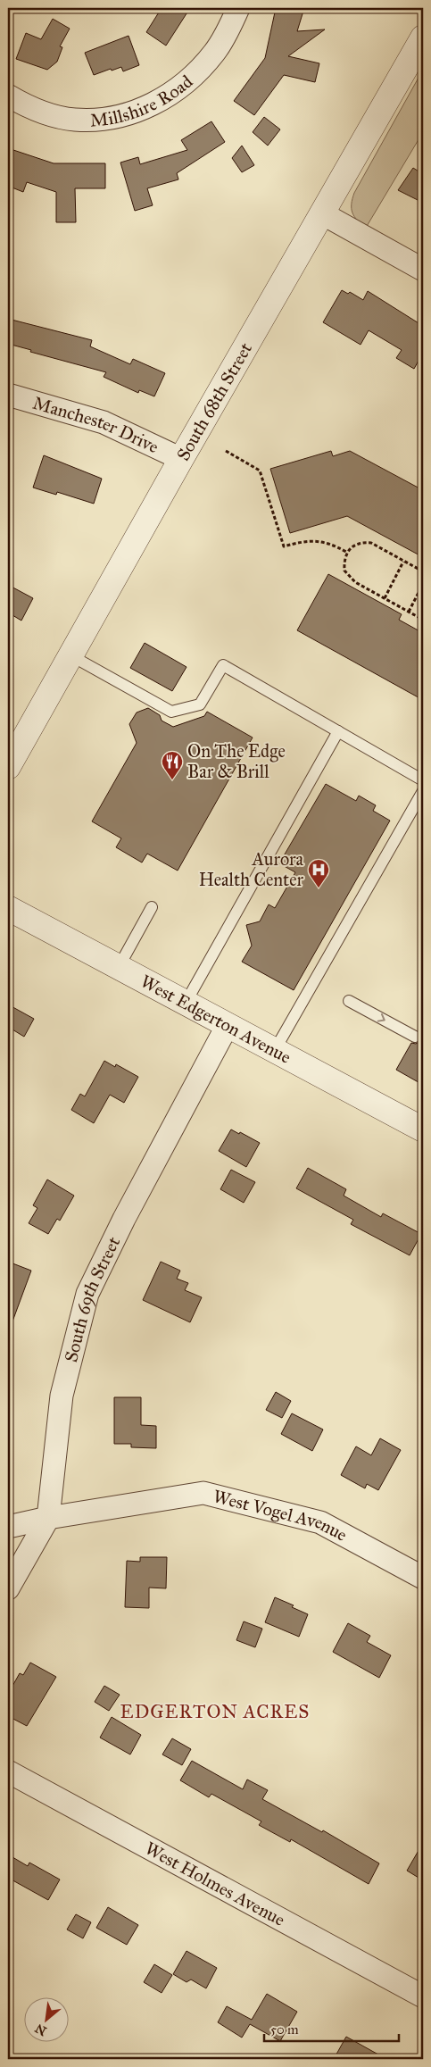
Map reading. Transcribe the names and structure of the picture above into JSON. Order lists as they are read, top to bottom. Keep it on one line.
{"streets":{"street":["Millshire Road","South 68th Street","Manchester Drive","West Edgerton Avenue","South 69th Street","West Vogel Avenue","West Holmes Avenue"]},"crossings":[["South 68th Street","Manchester Drive"],["West Edgerton Avenue","South 69th Street"],["South 69th Street","West Vogel Avenue"]],"districts":["EDGERTON ACRES"],"places":{"restaurant":["On The Edge Bar & Brill"],"hospital":["Aurora Health Center"]},"scale_bar":"50 m","north":"bottom left"}
